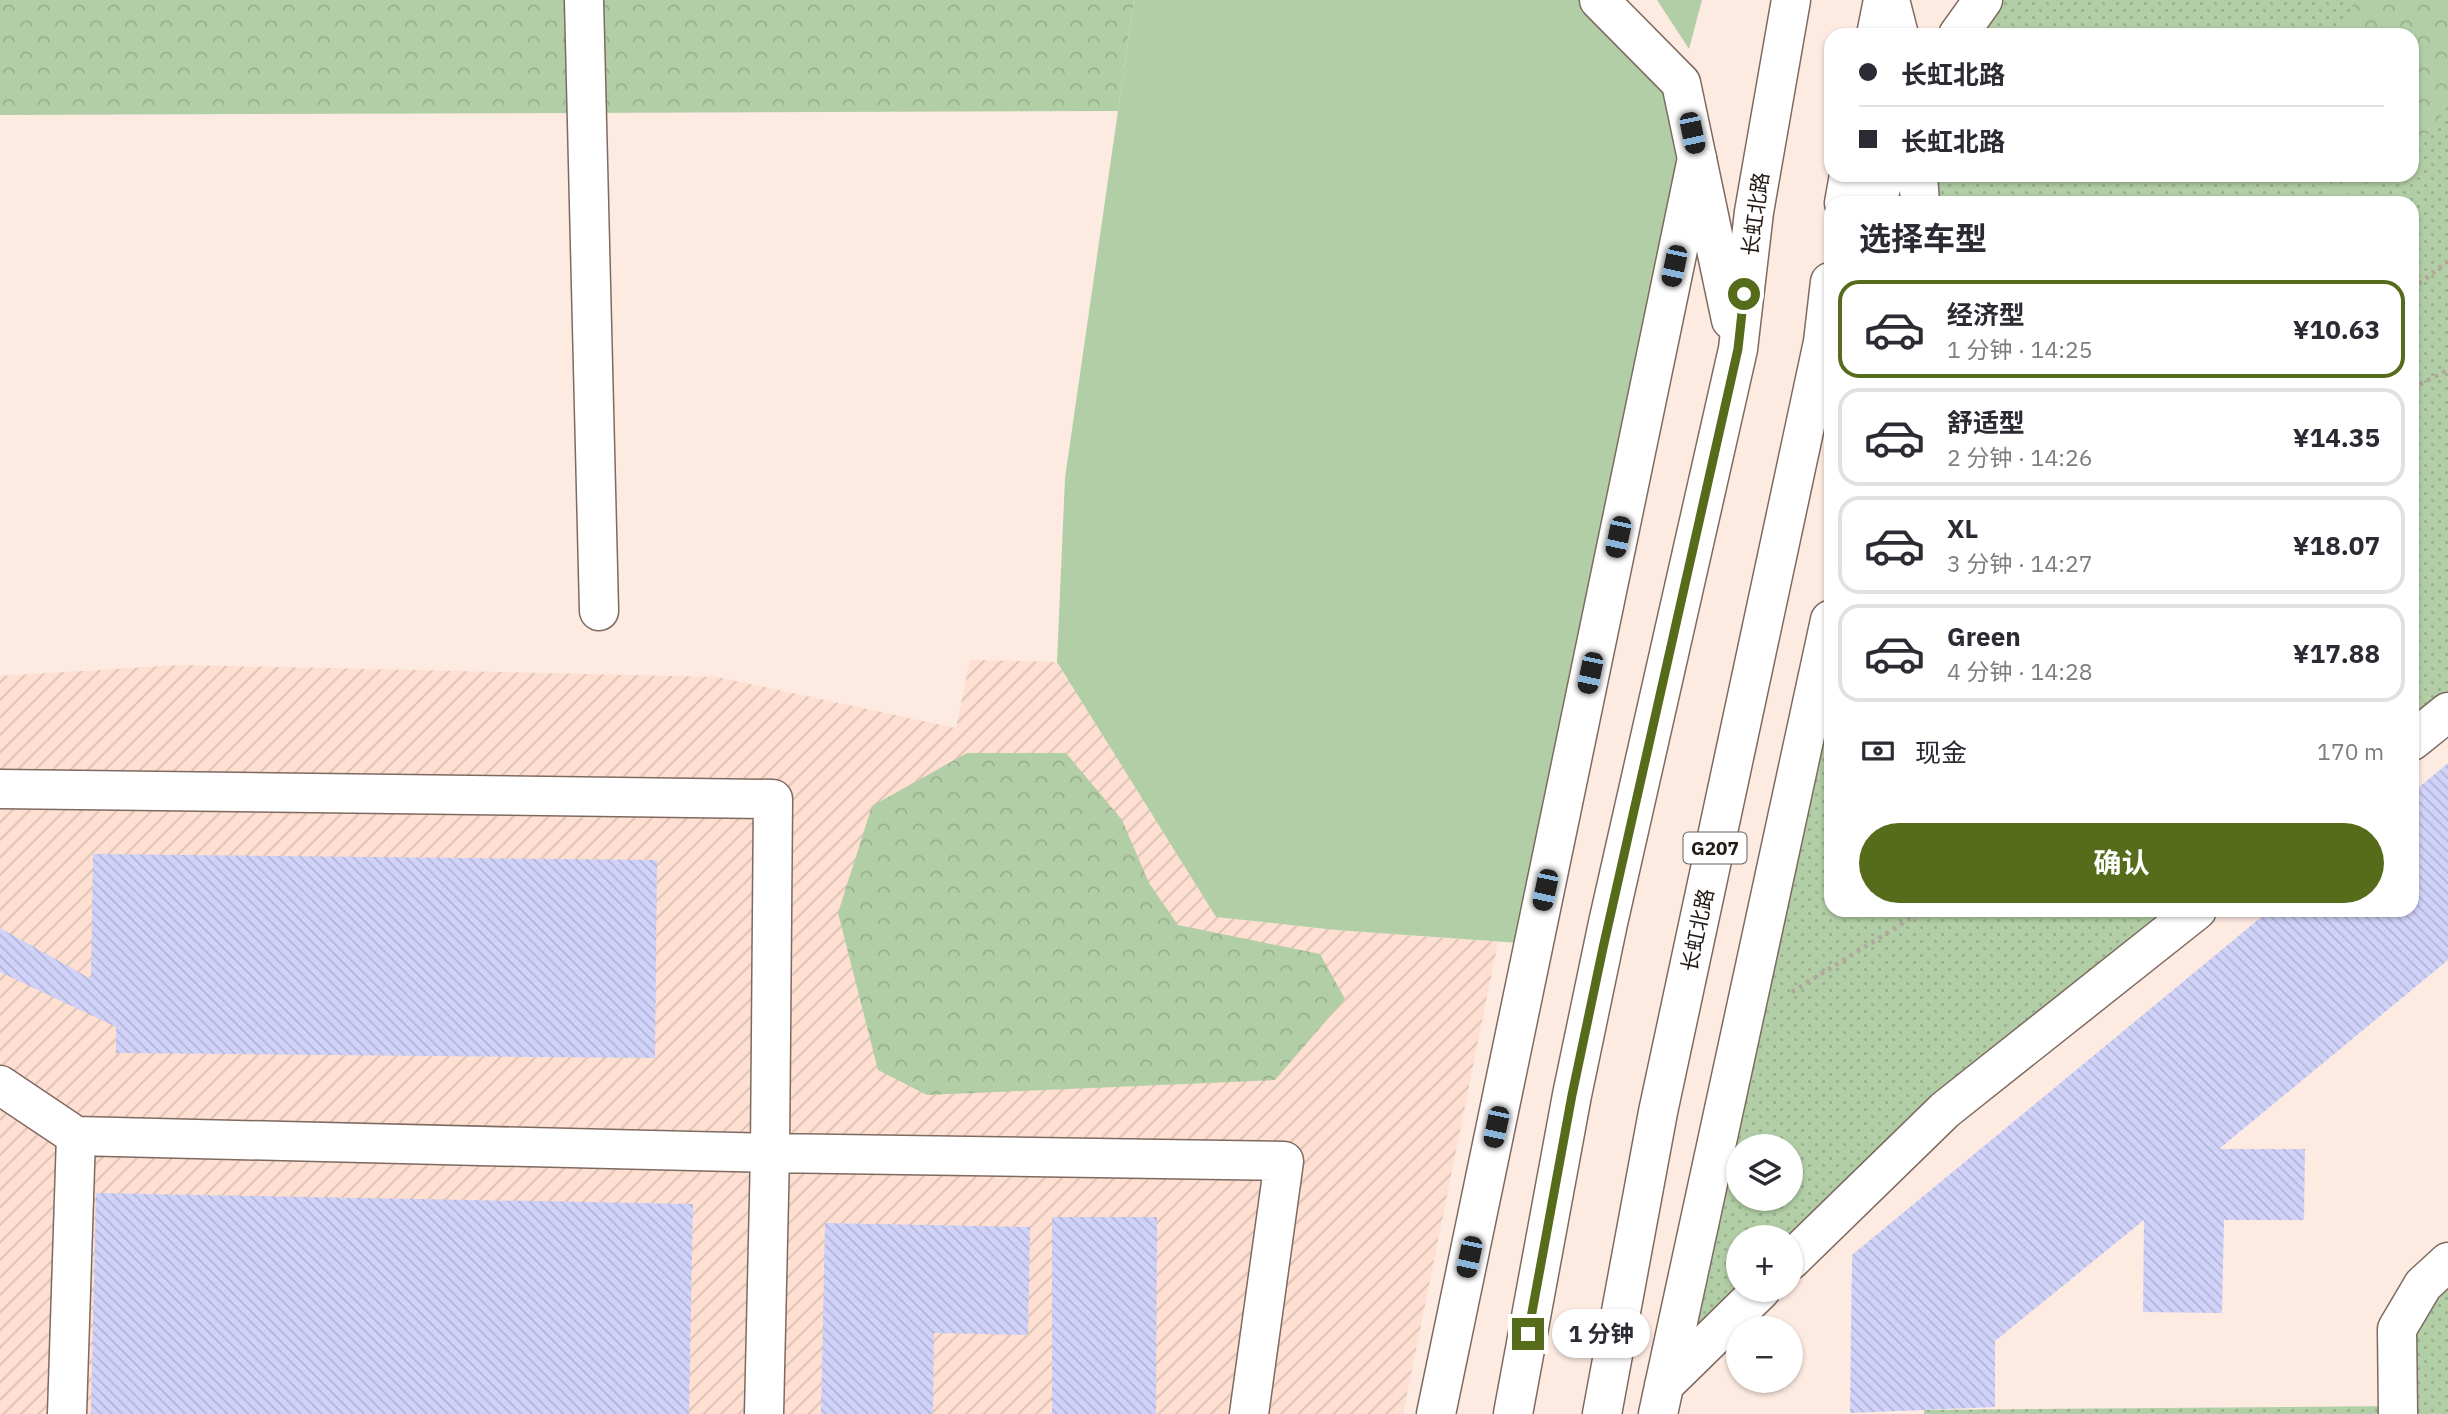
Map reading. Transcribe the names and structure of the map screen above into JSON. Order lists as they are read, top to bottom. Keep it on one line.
{"streets":{"main road":["长虹北路","G207"]},"page":{"banner":["长虹北路","长虹北路"],"heading":"选择车型","list":[{"name":"经济型","note":"1 分钟 · 14:25","value":"¥10.63"},{"name":"舒适型","note":"2 分钟 · 14:26","value":"¥14.35"},{"name":"XL","note":"3 分钟 · 14:27","value":"¥18.07"},{"name":"Green","note":"4 分钟 · 14:28","value":"¥17.88"}],"pay":["现金","170 m"],"buttons":"确认","map_buttons":["+","−"],"bubble":"1 分钟"}}
